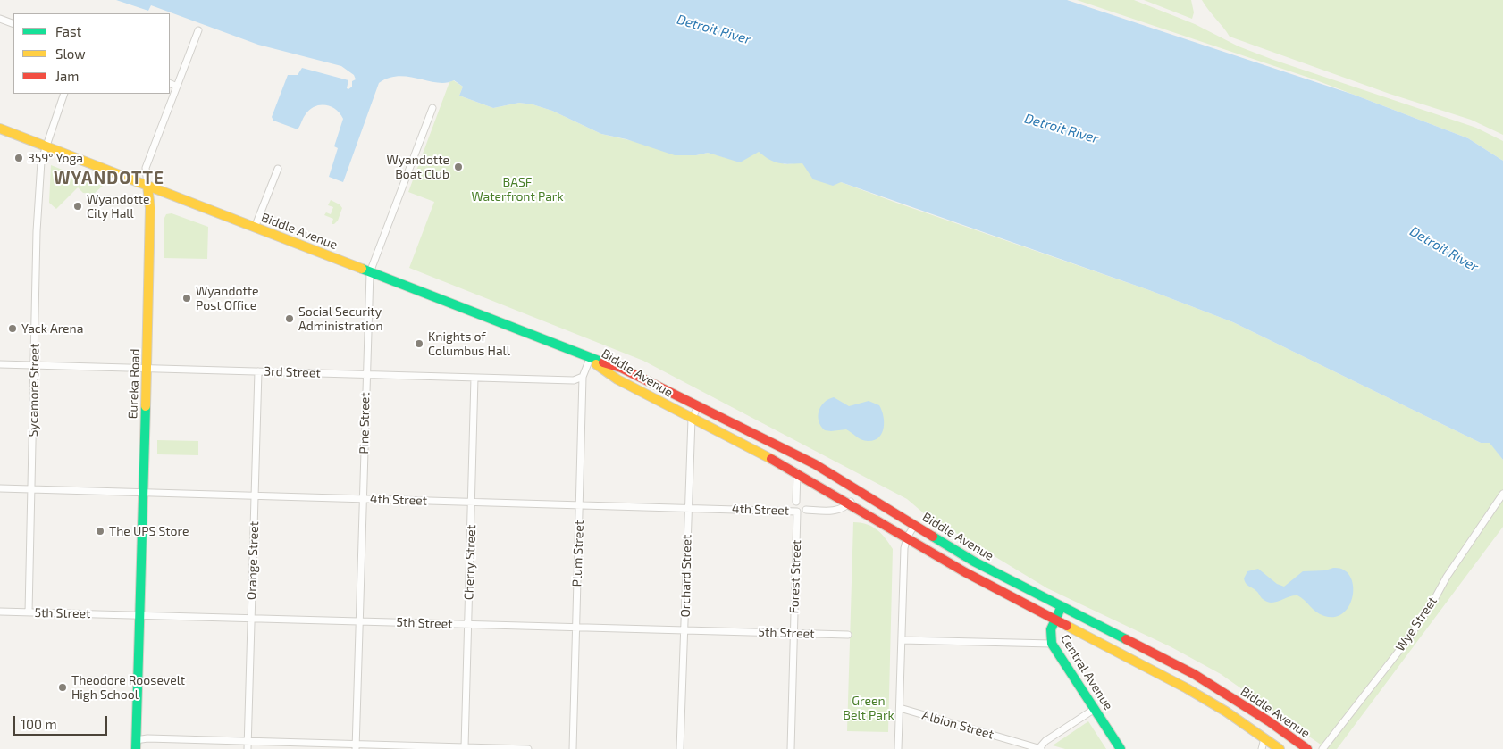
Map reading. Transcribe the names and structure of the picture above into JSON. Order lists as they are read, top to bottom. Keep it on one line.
{"streets":{"main road":["Biddle Avenue","Eureka Road","Central Avenue"],"street":["3rd Street","Sycamore Street","Pine Street","4th Street","Plum Street","Orange Street","Cherry Street","Orchard Street","Forest Street","5th Street","Wye Street","Albion Street"]},"crossings":[["Biddle Avenue","Eureka Road"],["Biddle Avenue","Sycamore Street"],["Biddle Avenue","Pine Street"],["Biddle Avenue","4th Street"],["Biddle Avenue","Plum Street"],["Biddle Avenue","Orchard Street"],["Biddle Avenue","Central Avenue"],["3rd Street","Eureka Road"],["3rd Street","Sycamore Street"],["3rd Street","Pine Street"],["3rd Street","Plum Street"],["3rd Street","Orange Street"],["3rd Street","Cherry Street"],["Eureka Road","4th Street"],["Eureka Road","5th Street"],["Sycamore Street","4th Street"],["Sycamore Street","5th Street"],["Pine Street","4th Street"],["Pine Street","5th Street"],["4th Street","Plum Street"],["4th Street","Orange Street"],["4th Street","Cherry Street"],["4th Street","Orchard Street"],["4th Street","Forest Street"],["Plum Street","5th Street"],["Orange Street","5th Street"],["Cherry Street","5th Street"],["Orchard Street","5th Street"],["Forest Street","5th Street"]],"districts":["WYANDOTTE"],"water":["Detroit River"],"parks":["BASF Waterfront Park","Green Belt Park"],"places":["359° Yoga","Wyandotte Boat Club","Wyandotte City Hall","Wyandotte Post Office","Social Security Administration","Yack Arena","Knights of Columbus Hall","The UPS Store","Theodore Roosevelt High School"],"legend":["Fast","Slow","Jam"],"scale_bar":"100 m"}
